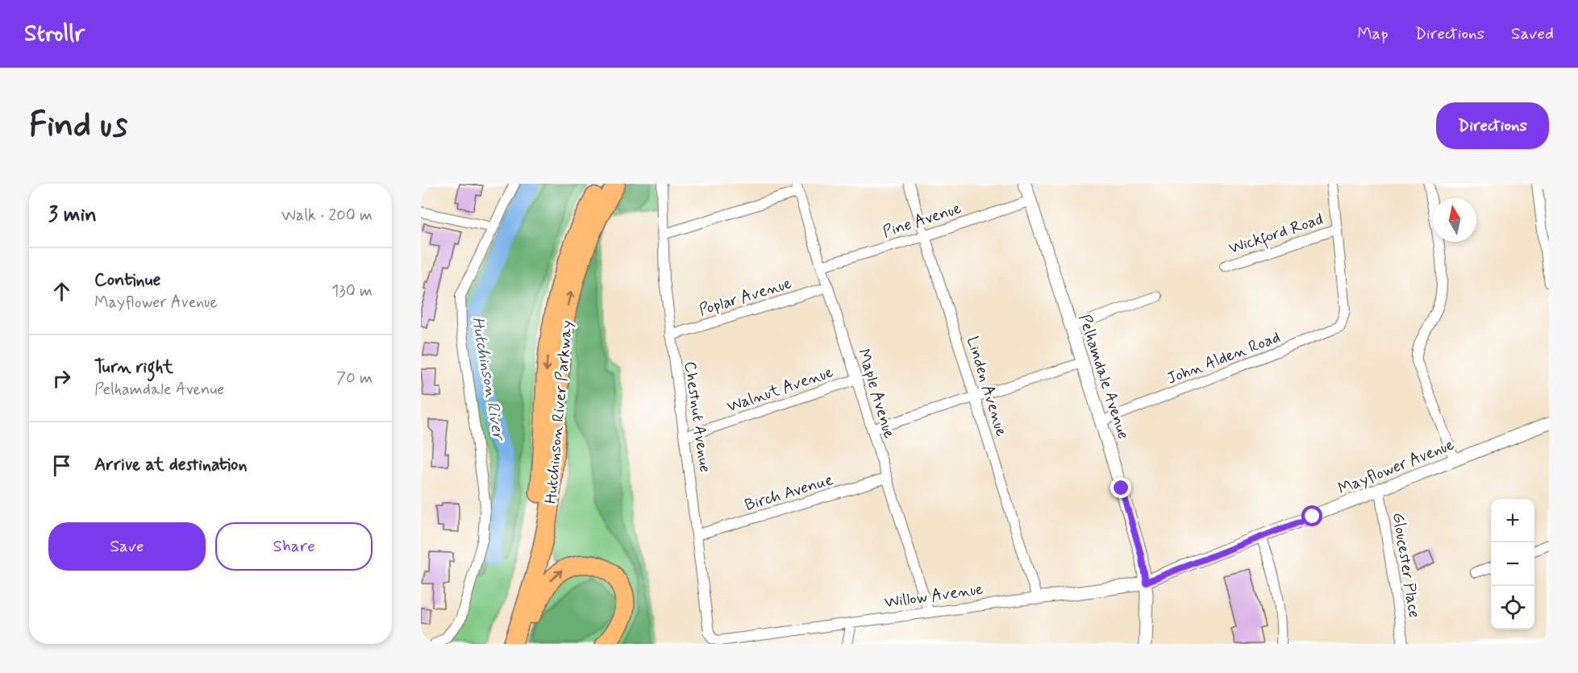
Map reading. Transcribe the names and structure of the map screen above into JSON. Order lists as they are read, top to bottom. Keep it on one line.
{"streets":{"highway":["Hutchinson River Parkway"],"street":["Pine Avenue","Wickford Road","Poplar Avenue","John Alden Road","Pelhamdale Avenue","Linden Avenue","Walnut Avenue","Maple Avenue","Chestnut Avenue","Mayflower Avenue","Birch Avenue","Gloucester Place","Willow Avenue"]},"crossings":[["Pine Avenue","Pelhamdale Avenue"],["Pine Avenue","Linden Avenue"],["Pine Avenue","Maple Avenue"],["Wickford Road","John Alden Road"],["Poplar Avenue","Maple Avenue"],["Poplar Avenue","Chestnut Avenue"],["John Alden Road","Pelhamdale Avenue"],["Pelhamdale Avenue","Mayflower Avenue"],["Pelhamdale Avenue","Willow Avenue"],["Linden Avenue","Willow Avenue"],["Walnut Avenue","Maple Avenue"],["Walnut Avenue","Chestnut Avenue"],["Maple Avenue","Birch Avenue"],["Maple Avenue","Willow Avenue"],["Chestnut Avenue","Birch Avenue"],["Chestnut Avenue","Willow Avenue"],["Mayflower Avenue","Gloucester Place"],["Mayflower Avenue","Willow Avenue"]],"water":["Hutchinson River"],"north":"top","page":{"header":"Strollr","nav":["Map","Directions","Saved"],"buttons":["Directions",["Save","Share"]],"title":"Find us","heading":["3 min","Walk · 200 m"],"list":[["Continue","Mayflower Avenue","130 m"],["Turn right","Pelhamdale Avenue","70 m"],"Arrive at destination"],"map_buttons":["+","−"]}}
